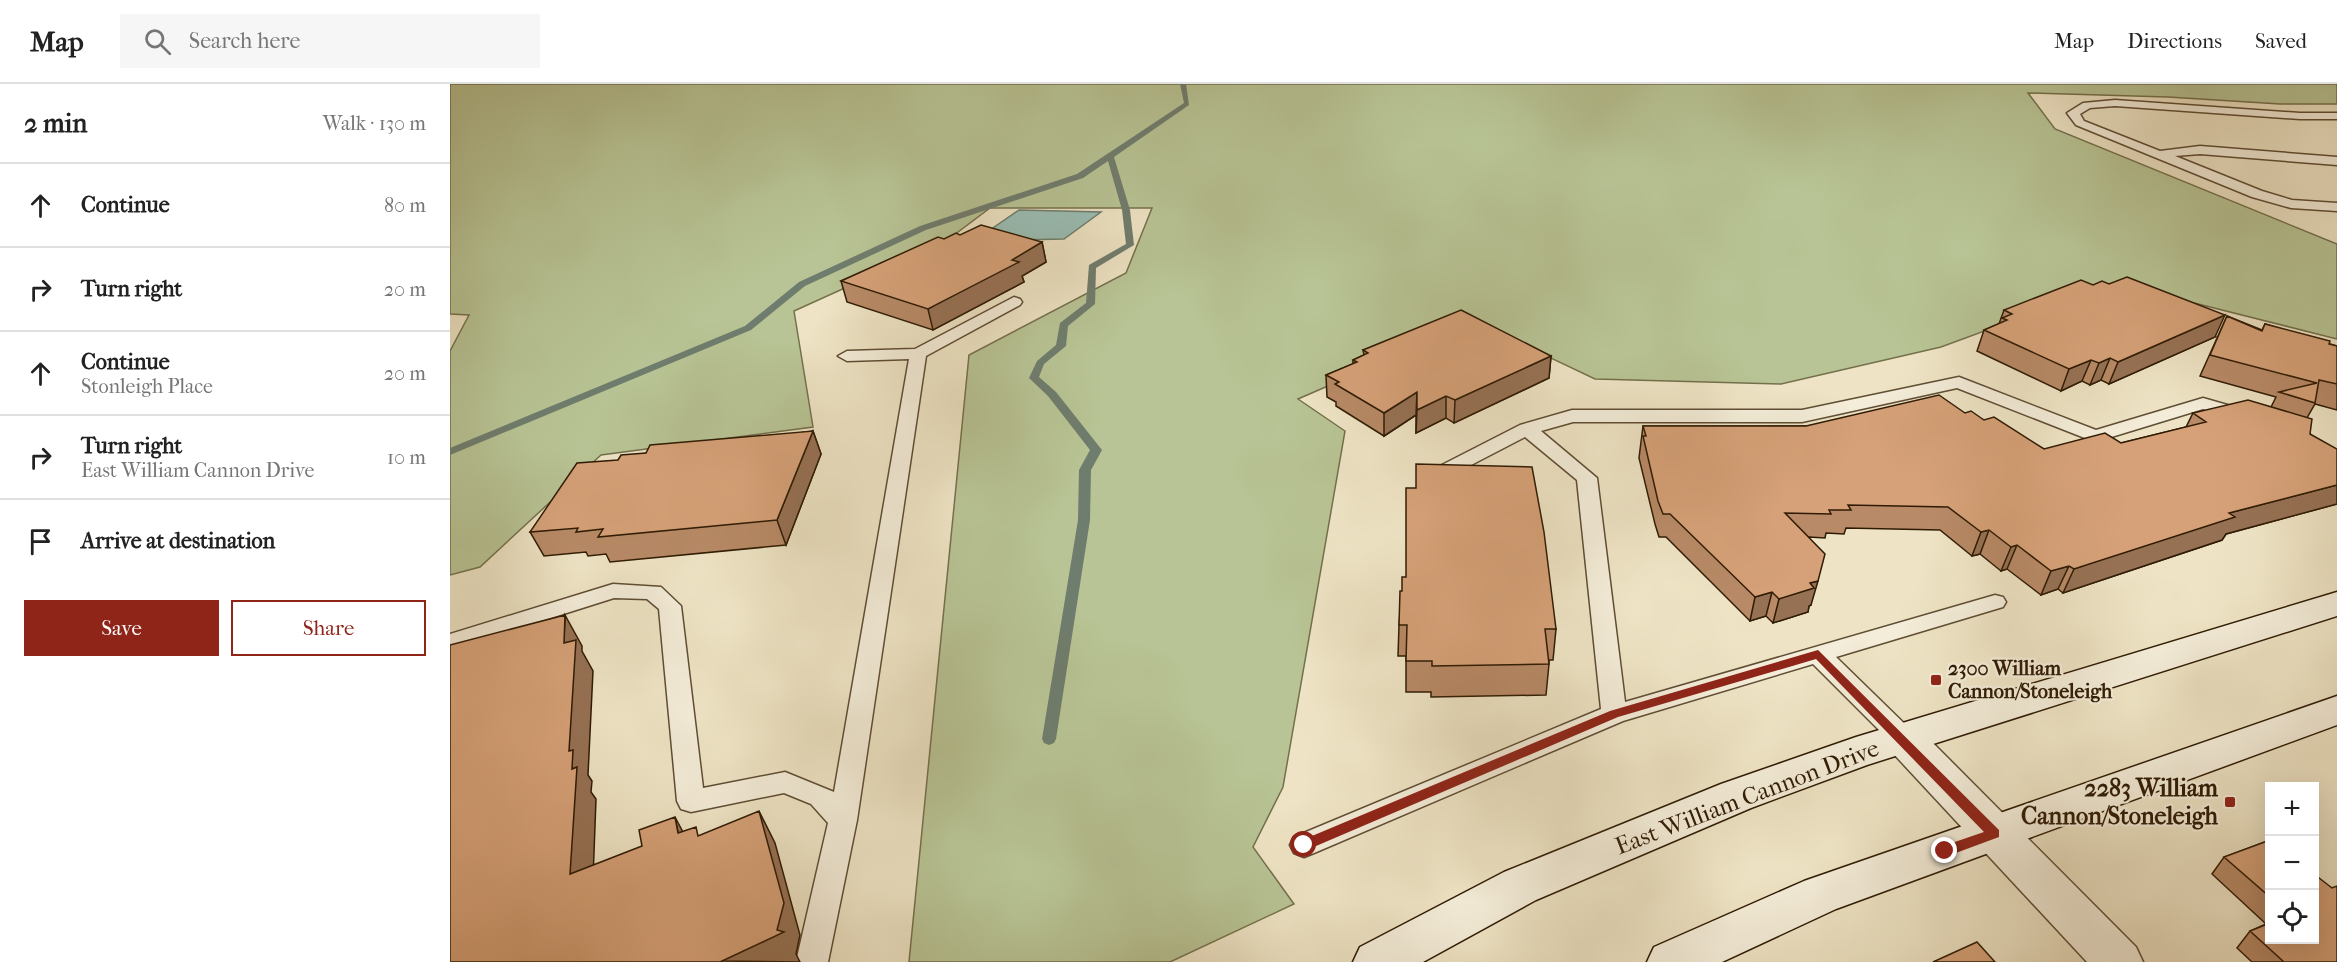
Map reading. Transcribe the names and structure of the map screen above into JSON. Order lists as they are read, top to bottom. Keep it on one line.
{"streets":{"main road":["East William Cannon Drive"]},"places":{"transit":["2300 William Cannon/Stoneleigh","2283 William Cannon/Stoneleigh"]},"page":{"header":"Map","search":"Search here","nav":["Map","Directions","Saved"],"heading":["2 min","Walk · 130 m"],"list":[["Continue","80 m"],["Turn right","20 m"],["Continue","Stonleigh Place","20 m"],["Turn right","East William Cannon Drive","10 m"],"Arrive at destination"],"buttons":["Save","Share"],"map_buttons":["+","−"]}}
